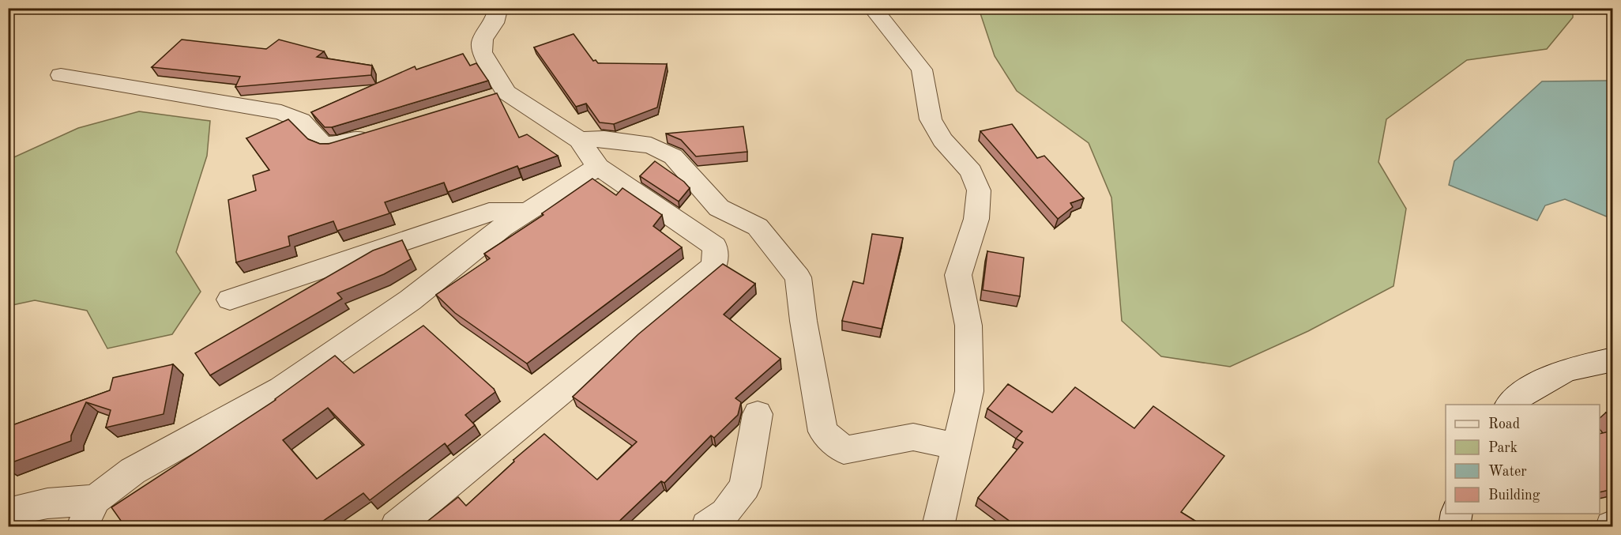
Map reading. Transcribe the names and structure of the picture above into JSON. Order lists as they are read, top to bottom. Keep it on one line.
{"legend":["Road","Park","Water","Building"]}
